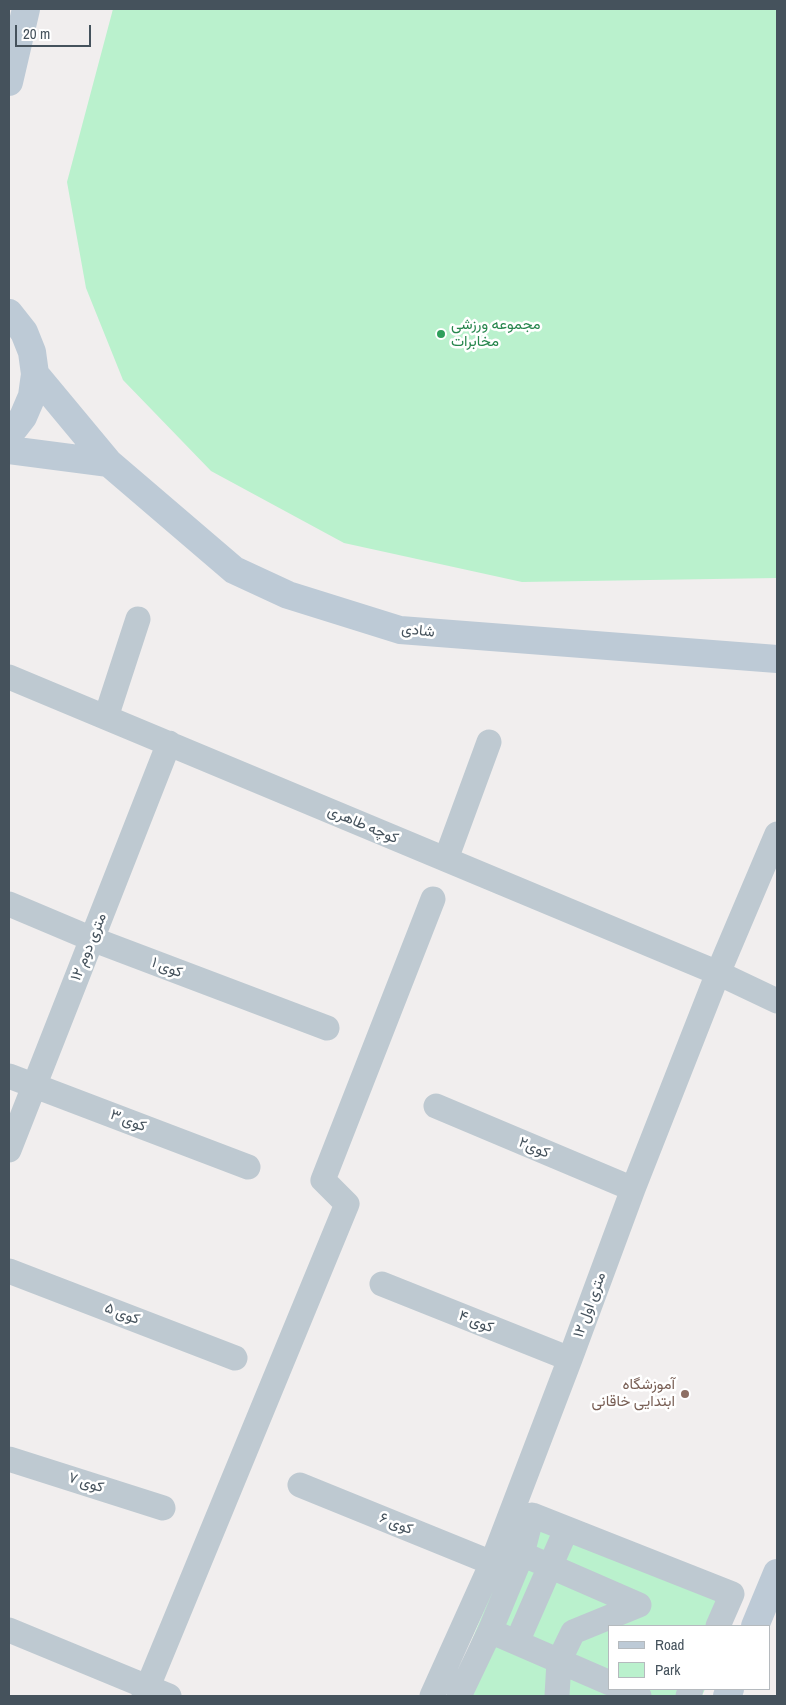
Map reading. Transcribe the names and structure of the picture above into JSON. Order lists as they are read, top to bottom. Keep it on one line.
{"streets":{"street":["شادی","کوچه طاهری","۱۲ متری دوم","کوی ۱","کوی ۳","کوی۲","۱۲ متری اول","کوی ۵","کوی ۴","کوی ۷","کوی ۶"]},"crossings":[["کوچه طاهری","۱۲ متری دوم"],["کوچه طاهری","۱۲ متری اول"],["۱۲ متری دوم","کوی ۱"],["۱۲ متری دوم","کوی ۳"],["کوی۲","۱۲ متری اول"],["۱۲ متری اول","کوی ۴"],["۱۲ متری اول","کوی ۶"]],"places":["مجموعه ورزشی مخابرات","آموزشگاه ابتدایی خاقانی"],"legend":["Road","Park"],"scale_bar":"20 m"}
